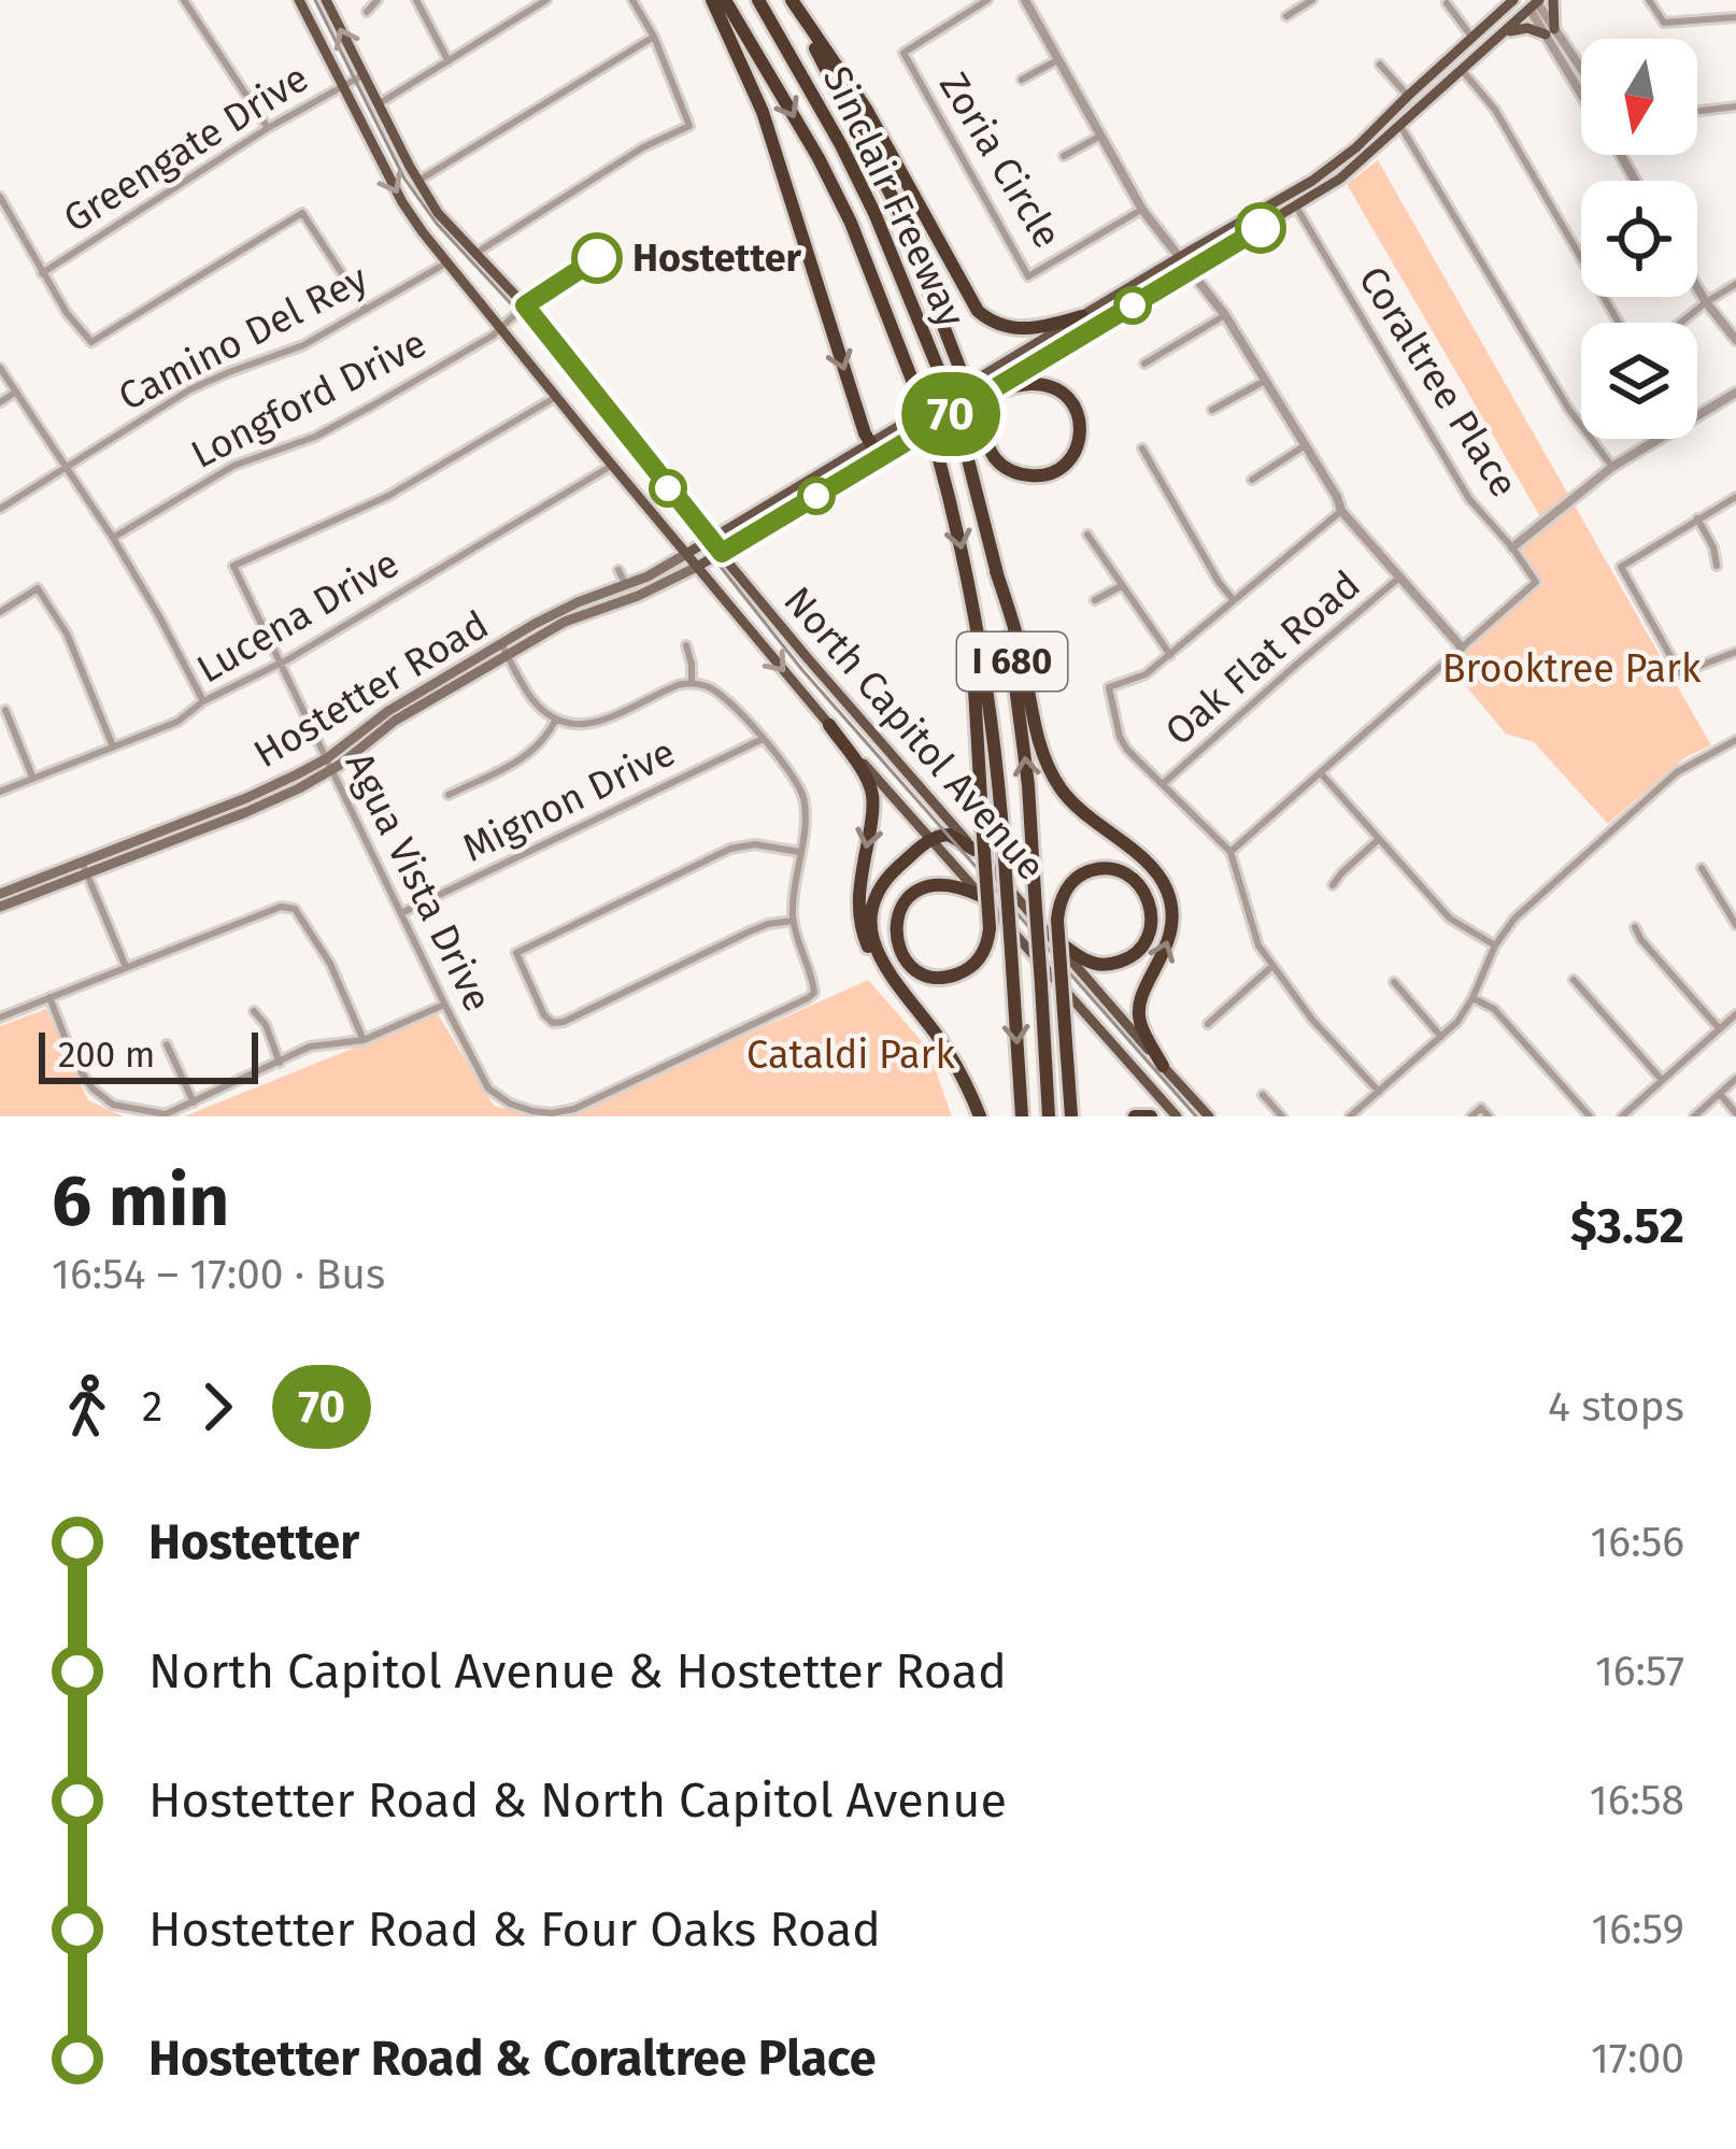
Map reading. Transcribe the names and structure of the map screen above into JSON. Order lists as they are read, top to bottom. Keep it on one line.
{"streets":{"highway":["Sinclair Freeway","I 680"],"main road":["Hostetter Road","North Capitol Avenue"],"street":["Greengate Drive","Zoria Circle","Camino Del Rey","Coraltree Place","Longford Drive","Lucena Drive","Oak Flat Road","Mignon Drive","Agua Vista Drive"]},"crossings":[["Greengate Drive","North Capitol Avenue"],["Sinclair Freeway","North Capitol Avenue"],["Camino Del Rey","North Capitol Avenue"],["Coraltree Place","Hostetter Road"],["Longford Drive","North Capitol Avenue"],["Lucena Drive","North Capitol Avenue"],["Lucena Drive","Agua Vista Drive"],["Hostetter Road","North Capitol Avenue"],["Hostetter Road","Agua Vista Drive"],["North Capitol Avenue","Agua Vista Drive"],["Mignon Drive","Agua Vista Drive"]],"parks":["Brooktree Park","Cataldi Park"],"places":["Hostetter"],"lines":["bus line 70"],"scale_bar":"200 m","north":"bottom","page":{"on_map":"70","scale":"200 m","heading":["6 min","16:54 – 17:00 · Bus","$3.52"],"legs":["2","70","4 stops"],"list":[{"name":"Hostetter","value":"16:56"},{"name":"North Capitol Avenue & Hostetter Road","value":"16:57"},{"name":"Hostetter Road & North Capitol Avenue","value":"16:58"},{"name":"Hostetter Road & Four Oaks Road","value":"16:59"},{"name":"Hostetter Road & Coraltree Place","value":"17:00"}]}}
